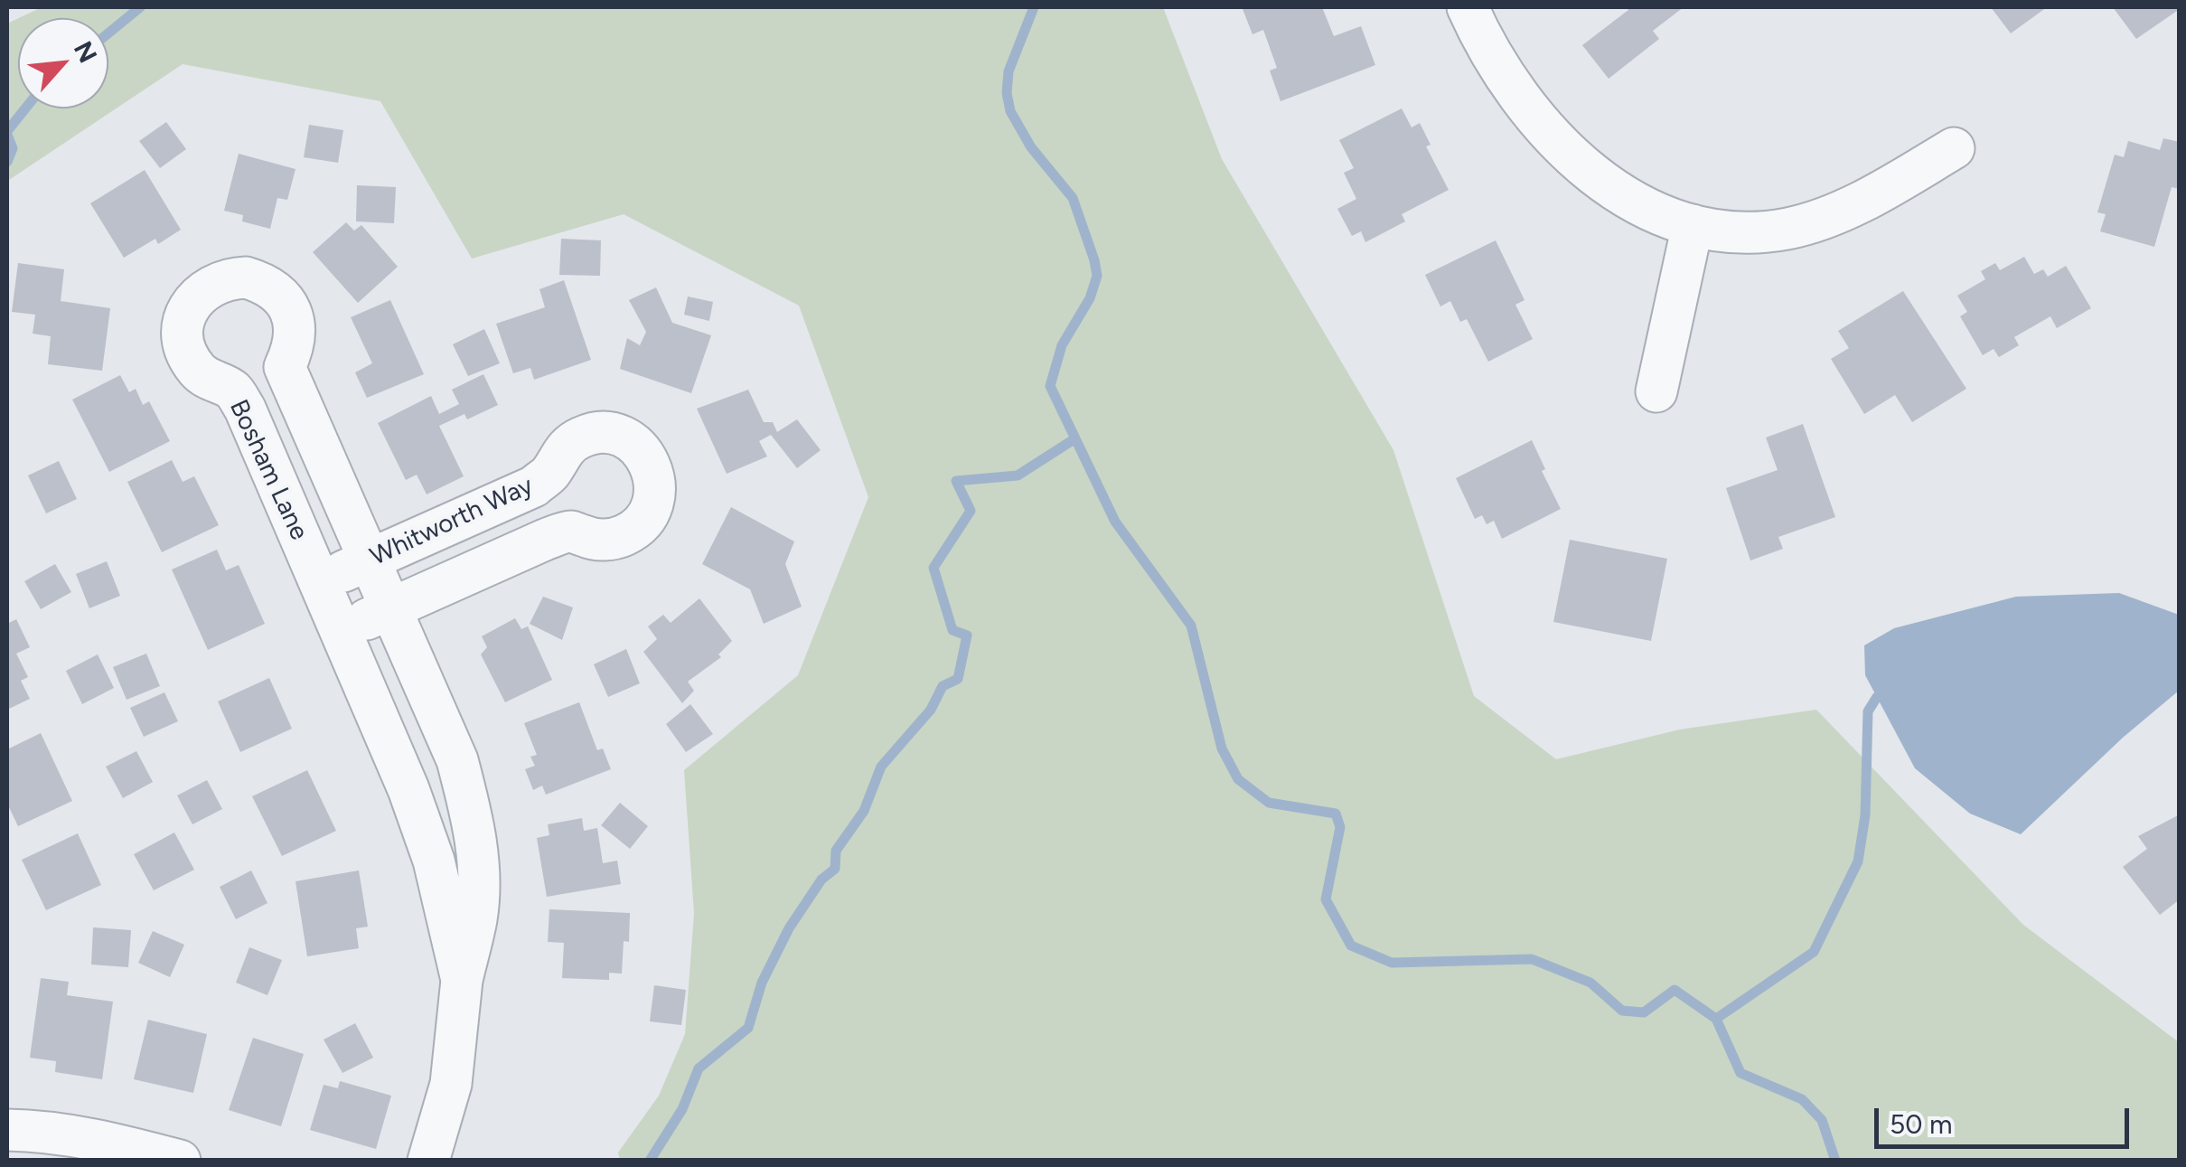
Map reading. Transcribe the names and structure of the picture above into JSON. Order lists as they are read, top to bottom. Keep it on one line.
{"streets":{"street":["Bosham Lane","Whitworth Way"]},"crossings":[["Bosham Lane","Whitworth Way"]],"scale_bar":"50 m","north":"top right"}
